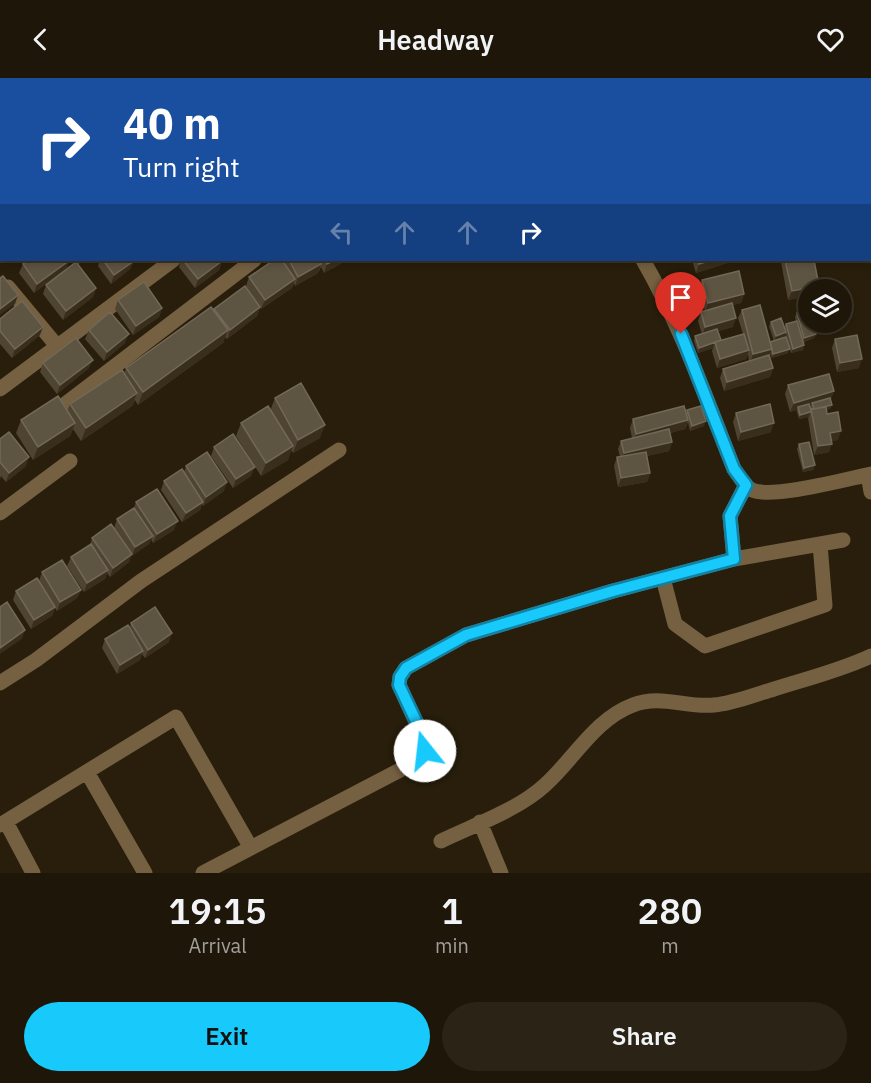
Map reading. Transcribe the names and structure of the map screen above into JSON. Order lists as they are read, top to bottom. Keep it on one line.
{"page":{"header":"Headway","turn":["40 m","Turn right"],"eta":["19:15","Arrival","1","min","280","m"],"buttons":["Exit","Share"]}}
